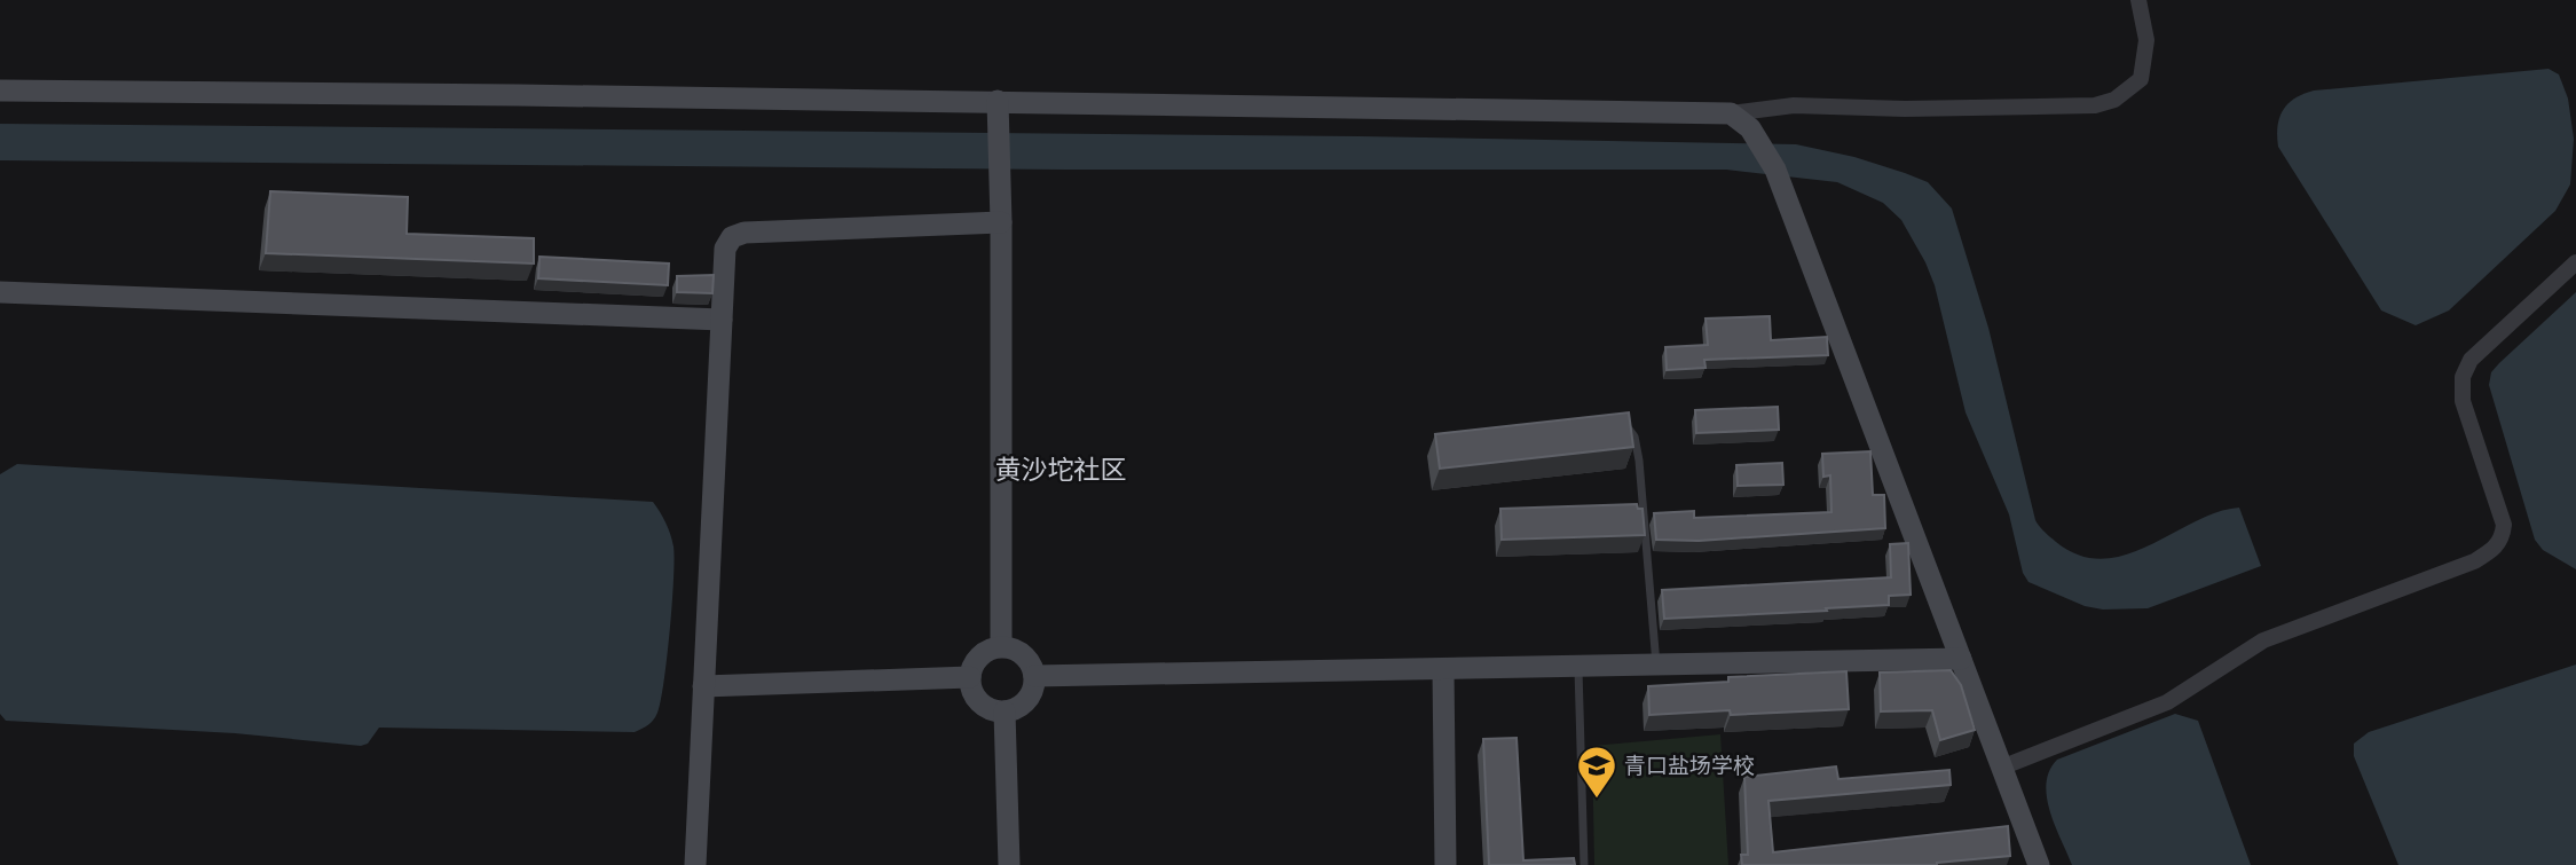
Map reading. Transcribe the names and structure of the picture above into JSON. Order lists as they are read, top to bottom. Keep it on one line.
{"districts":["黄沙坨社区"],"places":{"school or university":["青口盐场学校"]}}
